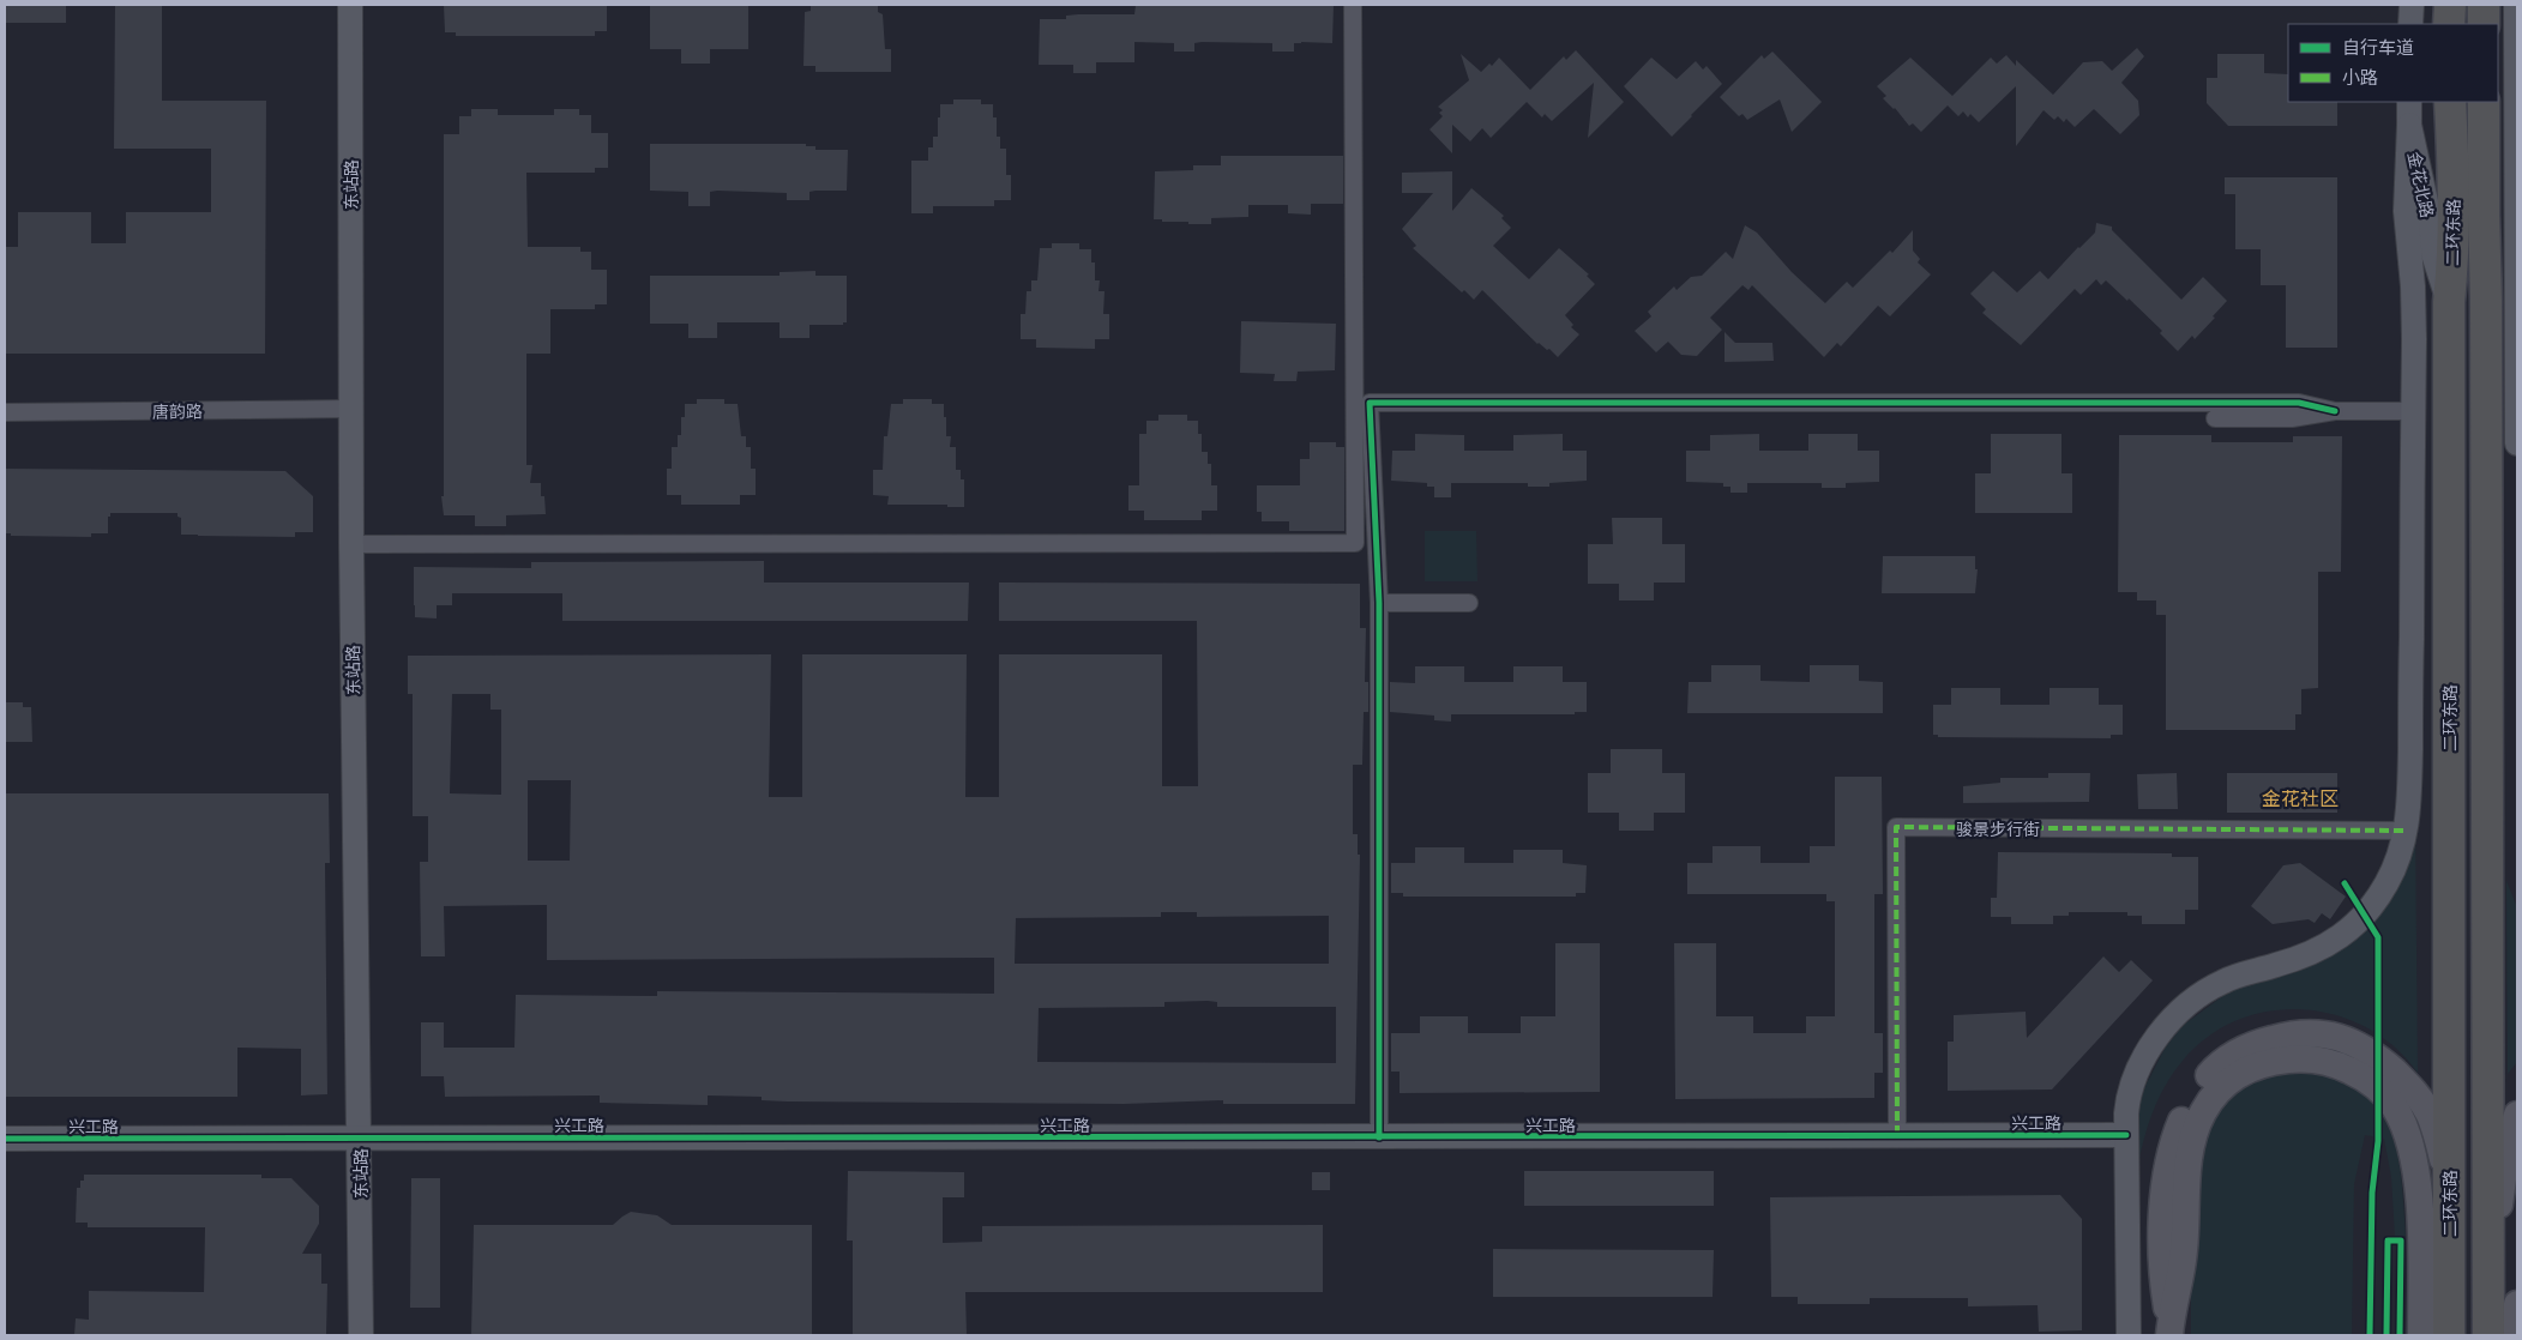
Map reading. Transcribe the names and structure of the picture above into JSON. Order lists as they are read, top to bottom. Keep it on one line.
{"streets":{"highway":["二环东路"],"street":["东站路","金花北路","唐韵路","骏景步行街","兴工路"]},"crossings":[["东站路","唐韵路"],["东站路","兴工路"],["金花北路","二环东路"],["骏景步行街","兴工路"]],"districts":["金花社区"],"legend":["自行车道","小路"]}
